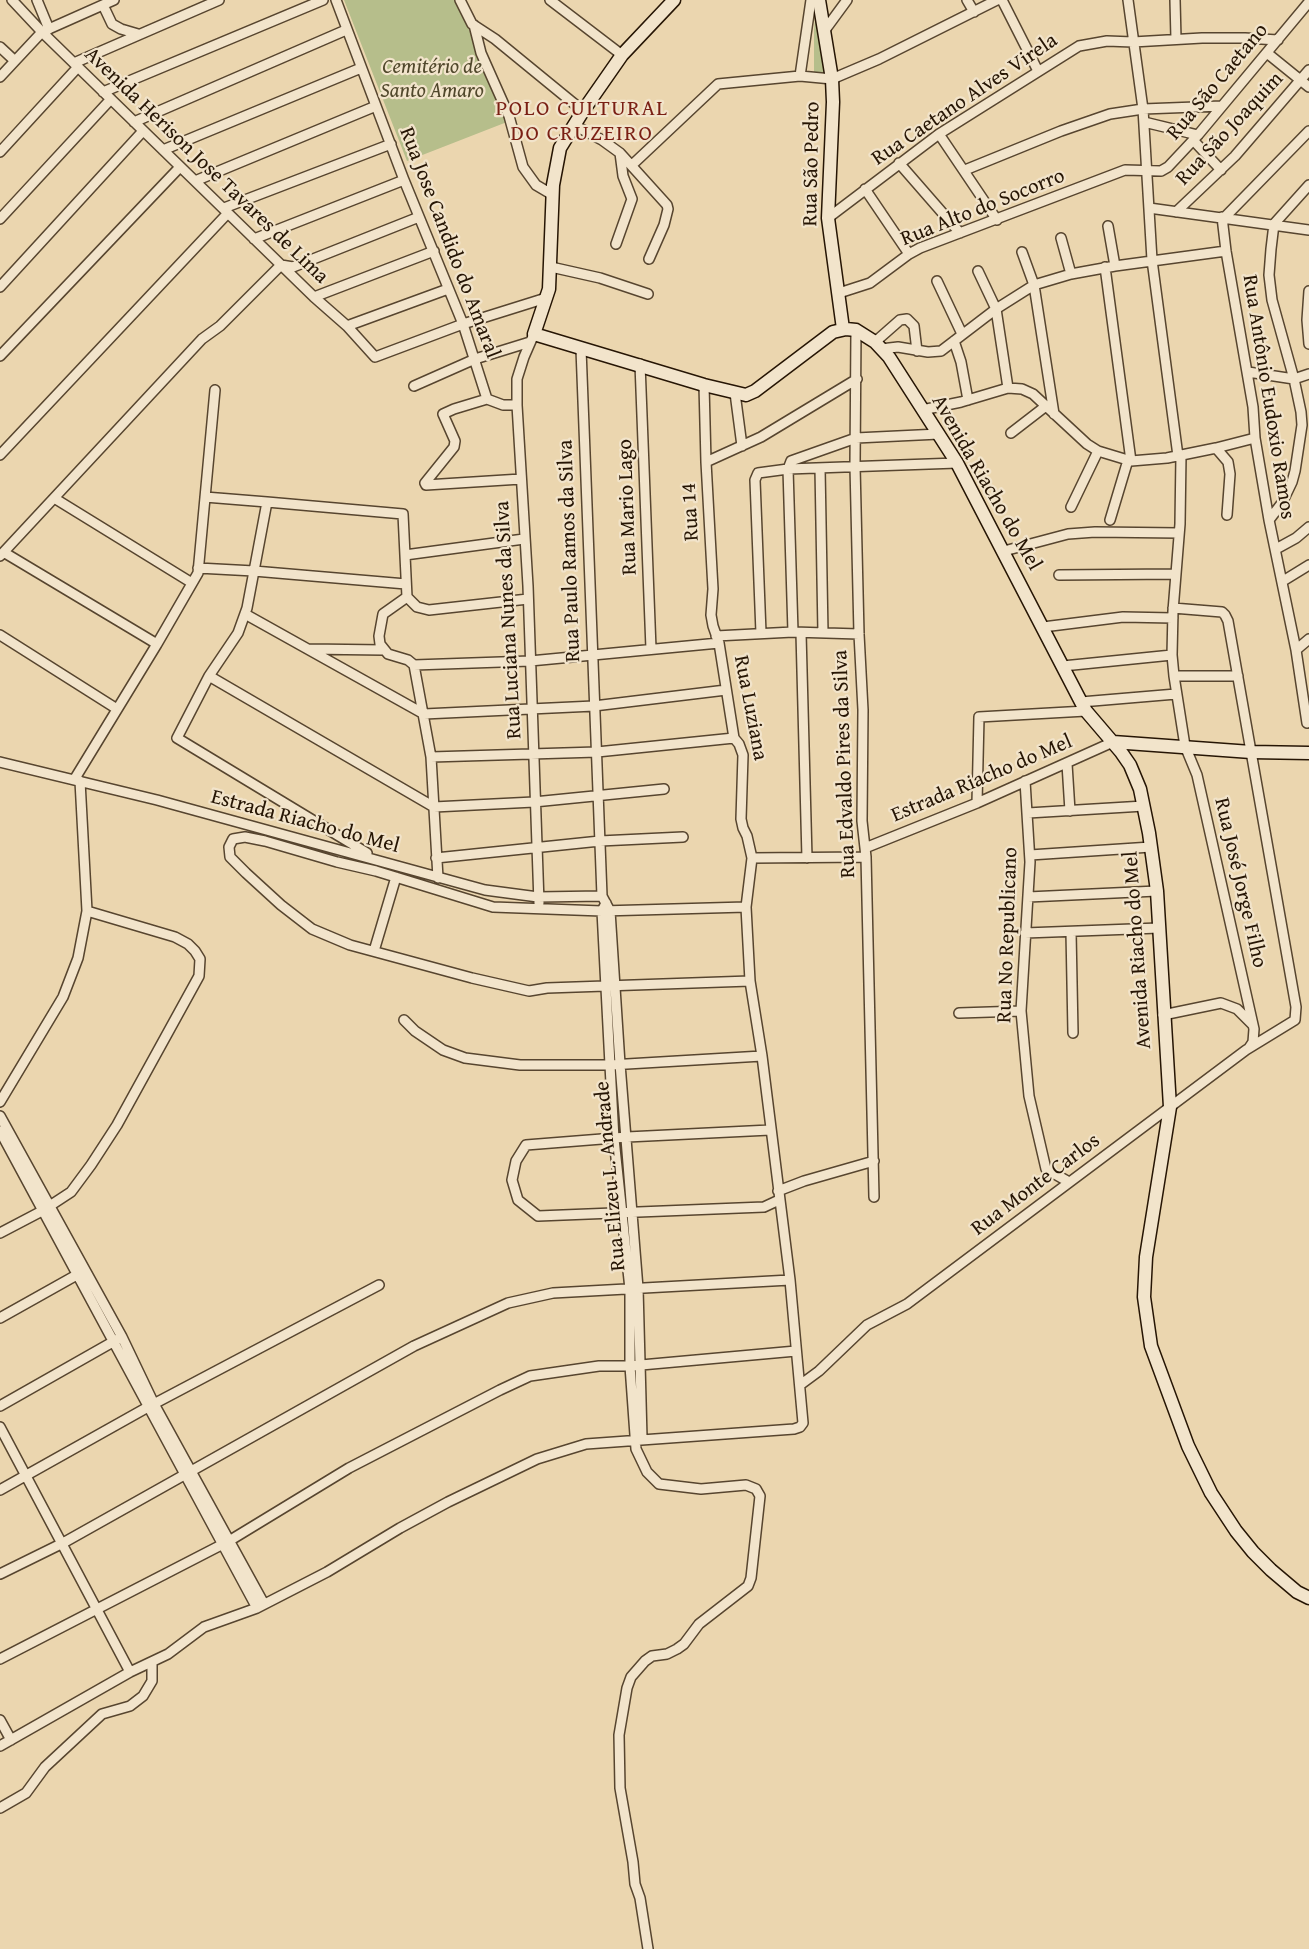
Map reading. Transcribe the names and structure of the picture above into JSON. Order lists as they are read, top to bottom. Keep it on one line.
{"streets":{"street":["Rua São Caetano","Rua Caetano Alves Virela","Rua São Joaquim","Rua São Pedro","Avenida Herison Jose Tavares de Lima","Rua Alto do Socorro","Rua Jose Candido do Amaral","Rua Antônio Eudoxio Ramos","Avenida Riacho do Mel","Rua Mario Lago","Rua 14","Rua Paulo Ramos da Silva","Rua Luciana Nunes da Silva","Rua Luziana","Rua Edvaldo Pires da Silva","Estrada Riacho do Mel","Rua José Jorge Filho","Rua No Republicano","Rua Elizeu L. Andrade","Rua Monte Carlos"]},"crossings":[["Rua São Caetano","Rua Caetano Alves Virela"],["Rua São Caetano","Rua Alto do Socorro"],["Rua São Caetano","Rua José Jorge Filho"],["Rua Caetano Alves Virela","Rua São Pedro"],["Rua Caetano Alves Virela","Rua José Jorge Filho"],["Rua São Pedro","Rua Alto do Socorro"],["Rua São Pedro","Avenida Riacho do Mel"],["Rua São Pedro","Rua Edvaldo Pires da Silva"],["Avenida Herison Jose Tavares de Lima","Rua Jose Candido do Amaral"],["Rua Alto do Socorro","Rua José Jorge Filho"],["Avenida Riacho do Mel","Rua Edvaldo Pires da Silva"],["Avenida Riacho do Mel","Estrada Riacho do Mel"],["Avenida Riacho do Mel","Rua Monte Carlos"],["Rua 14","Rua Luziana"],["Rua Paulo Ramos da Silva","Estrada Riacho do Mel"],["Rua Paulo Ramos da Silva","Rua Elizeu L. Andrade"],["Rua Luciana Nunes da Silva","Estrada Riacho do Mel"],["Rua Luziana","Estrada Riacho do Mel"],["Rua Edvaldo Pires da Silva","Estrada Riacho do Mel"],["Estrada Riacho do Mel","Rua No Republicano"],["Estrada Riacho do Mel","Rua Elizeu L. Andrade"],["Rua José Jorge Filho","Rua Monte Carlos"],["Rua No Republicano","Rua Monte Carlos"]],"districts":["POLO CULTURAL DO CRUZEIRO"],"parks":["Cemitério de Santo Amaro"]}
